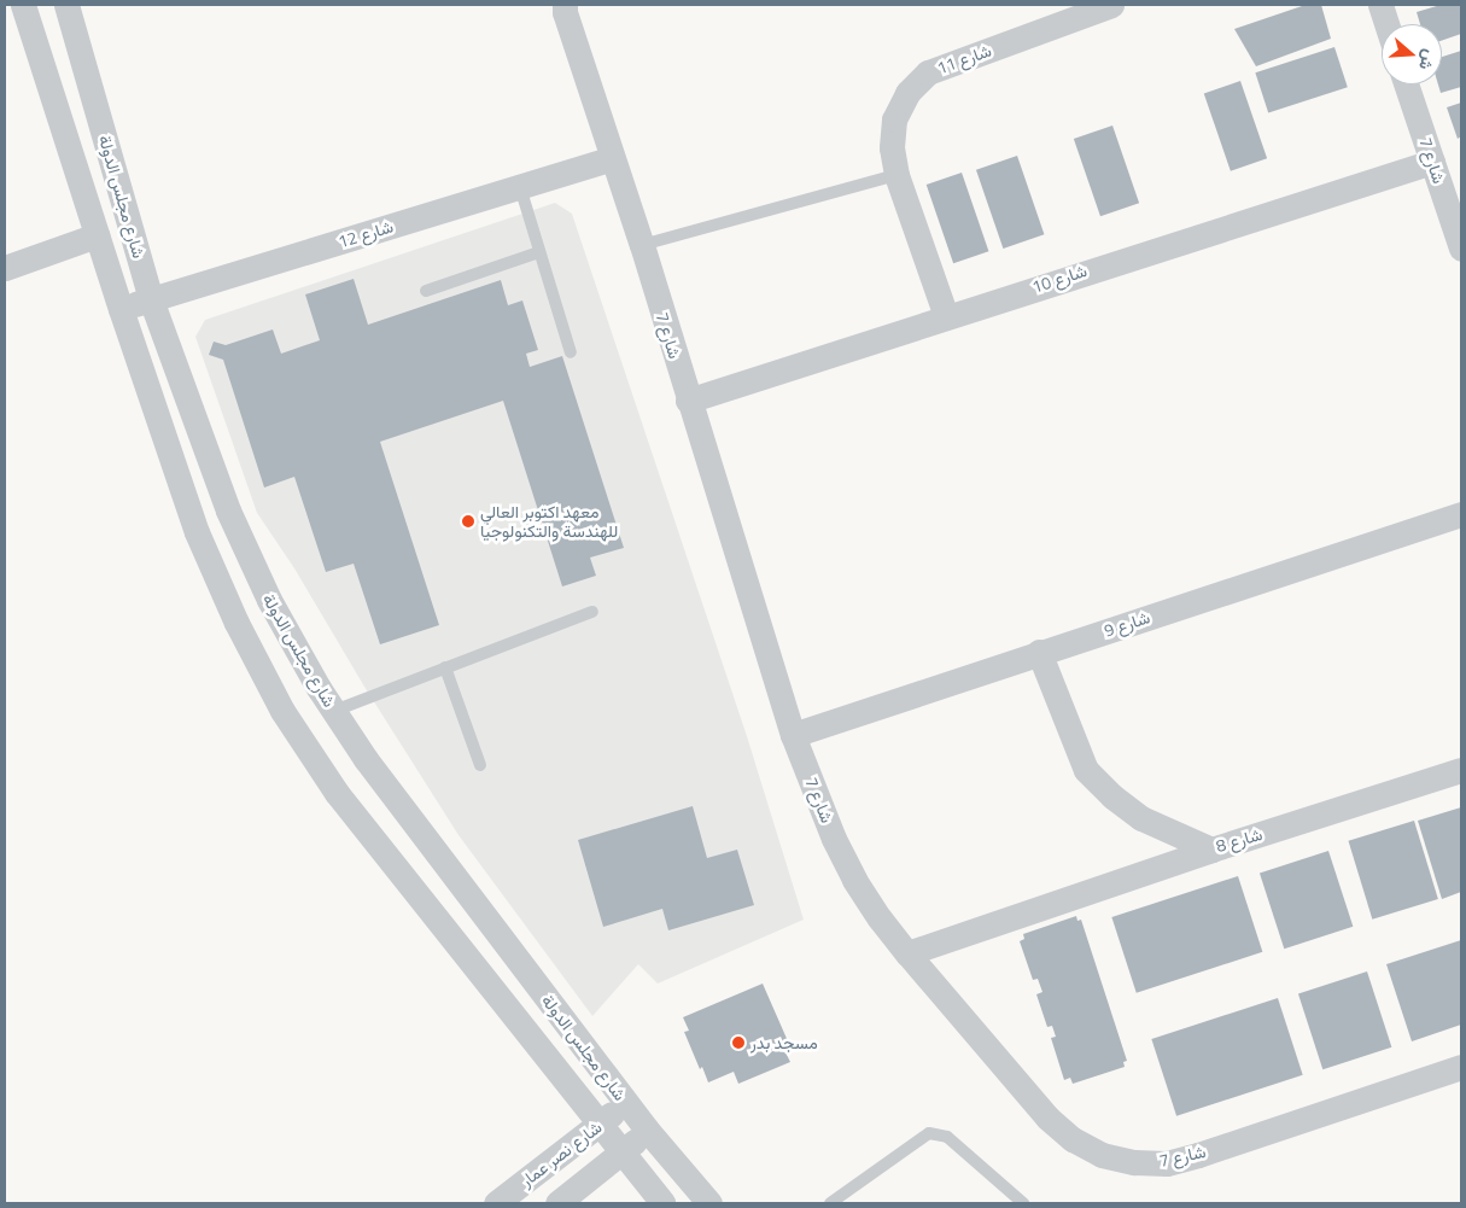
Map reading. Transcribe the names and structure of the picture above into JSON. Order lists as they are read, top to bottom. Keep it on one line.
{"streets":{"street":["شارع 11","شارع 7","شارع مجلس الدولة","شارع 12","شارع 10","شارع 9","شارع 8","شارع نصر عمار"]},"crossings":[["شارع 11","شارع 10"],["شارع 7","شارع 12"],["شارع 7","شارع 10"],["شارع 7","شارع 9"],["شارع مجلس الدولة","شارع 12"],["شارع مجلس الدولة","شارع نصر عمار"],["شارع 9","شارع 8"]],"places":["معهد اكتوبر العالي للهندسة والتكنولوجيا","مسجد بدر"],"north":"right"}
